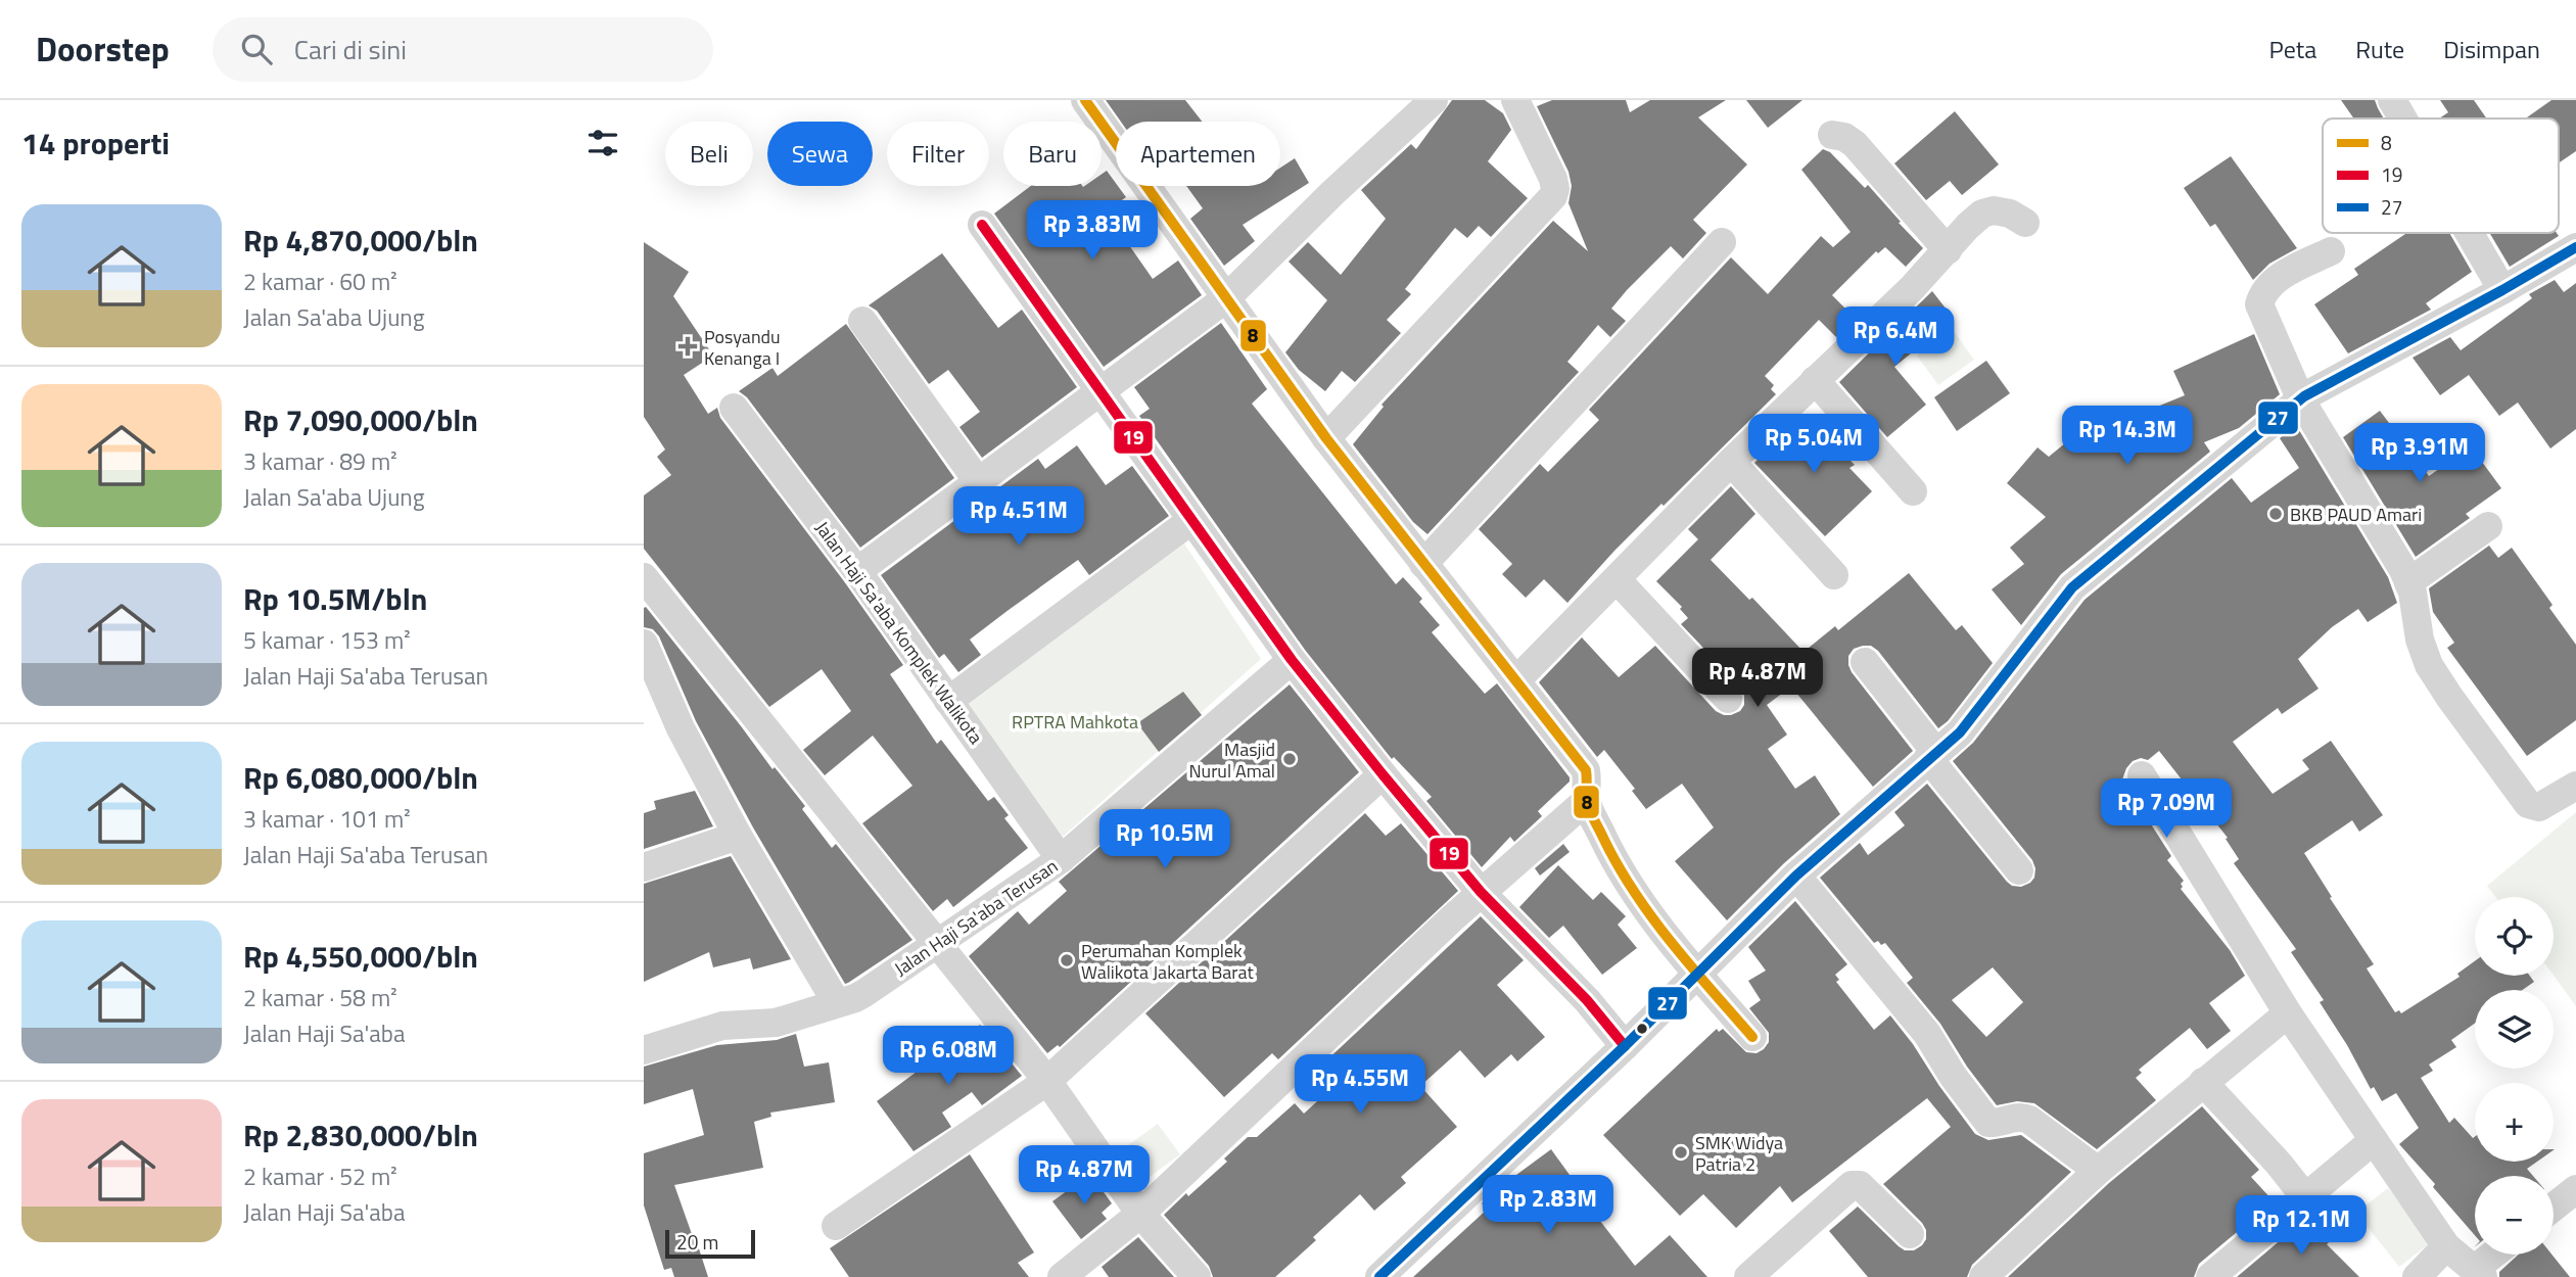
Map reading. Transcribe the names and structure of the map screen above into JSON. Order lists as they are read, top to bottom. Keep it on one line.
{"streets":{"street":["Jalan Haji Sa'aba Komplek Walikota","Jalan Haji Sa'aba Terusan"]},"crossings":[["Jalan Haji Sa'aba Komplek Walikota","Jalan Haji Sa'aba Terusan"]],"parks":["RPTRA Mahkota"],"places":{"health":["Posyandu Kenanga I"],"other":["BKB PAUD Amari","Masjid Nurul Amal","Perumahan Komplek Walikota Jakarta Barat","SMK Widya Patria 2"]},"lines":["transit line 8","transit line 19","transit line 27"],"legend":["8","19","27"],"scale_bar":"20 m","page":{"header":"Doorstep","search":"Cari di sini","nav":["Peta","Rute","Disimpan"],"heading":"14 properti","chip":["Beli","Sewa","Filter","Baru","Apartemen"],"list":[{"name":"Rp 4,870,000/bln","note":"2 kamar · 60 m² · Jalan Sa'aba Ujung"},{"name":"Rp 7,090,000/bln","note":"3 kamar · 89 m² · Jalan Sa'aba Ujung"},{"name":"Rp 10.5M/bln","note":"5 kamar · 153 m² · Jalan Haji Sa'aba Terusan"},{"name":"Rp 6,080,000/bln","note":"3 kamar · 101 m² · Jalan Haji Sa'aba Terusan"},{"name":"Rp 4,550,000/bln","note":"2 kamar · 58 m² · Jalan Haji Sa'aba"},{"name":"Rp 2,830,000/bln","note":"2 kamar · 52 m² · Jalan Haji Sa'aba"}],"price":["Rp 3.83M","Rp 6.4M","Rp 14.3M","Rp 5.04M","Rp 3.91M","Rp 4.51M","Rp 4.87M","Rp 7.09M","Rp 10.5M","Rp 6.08M","Rp 4.55M","Rp 4.87M","Rp 2.83M","Rp 12.1M"],"map_buttons":["+","−"],"scale":"20 m"}}
